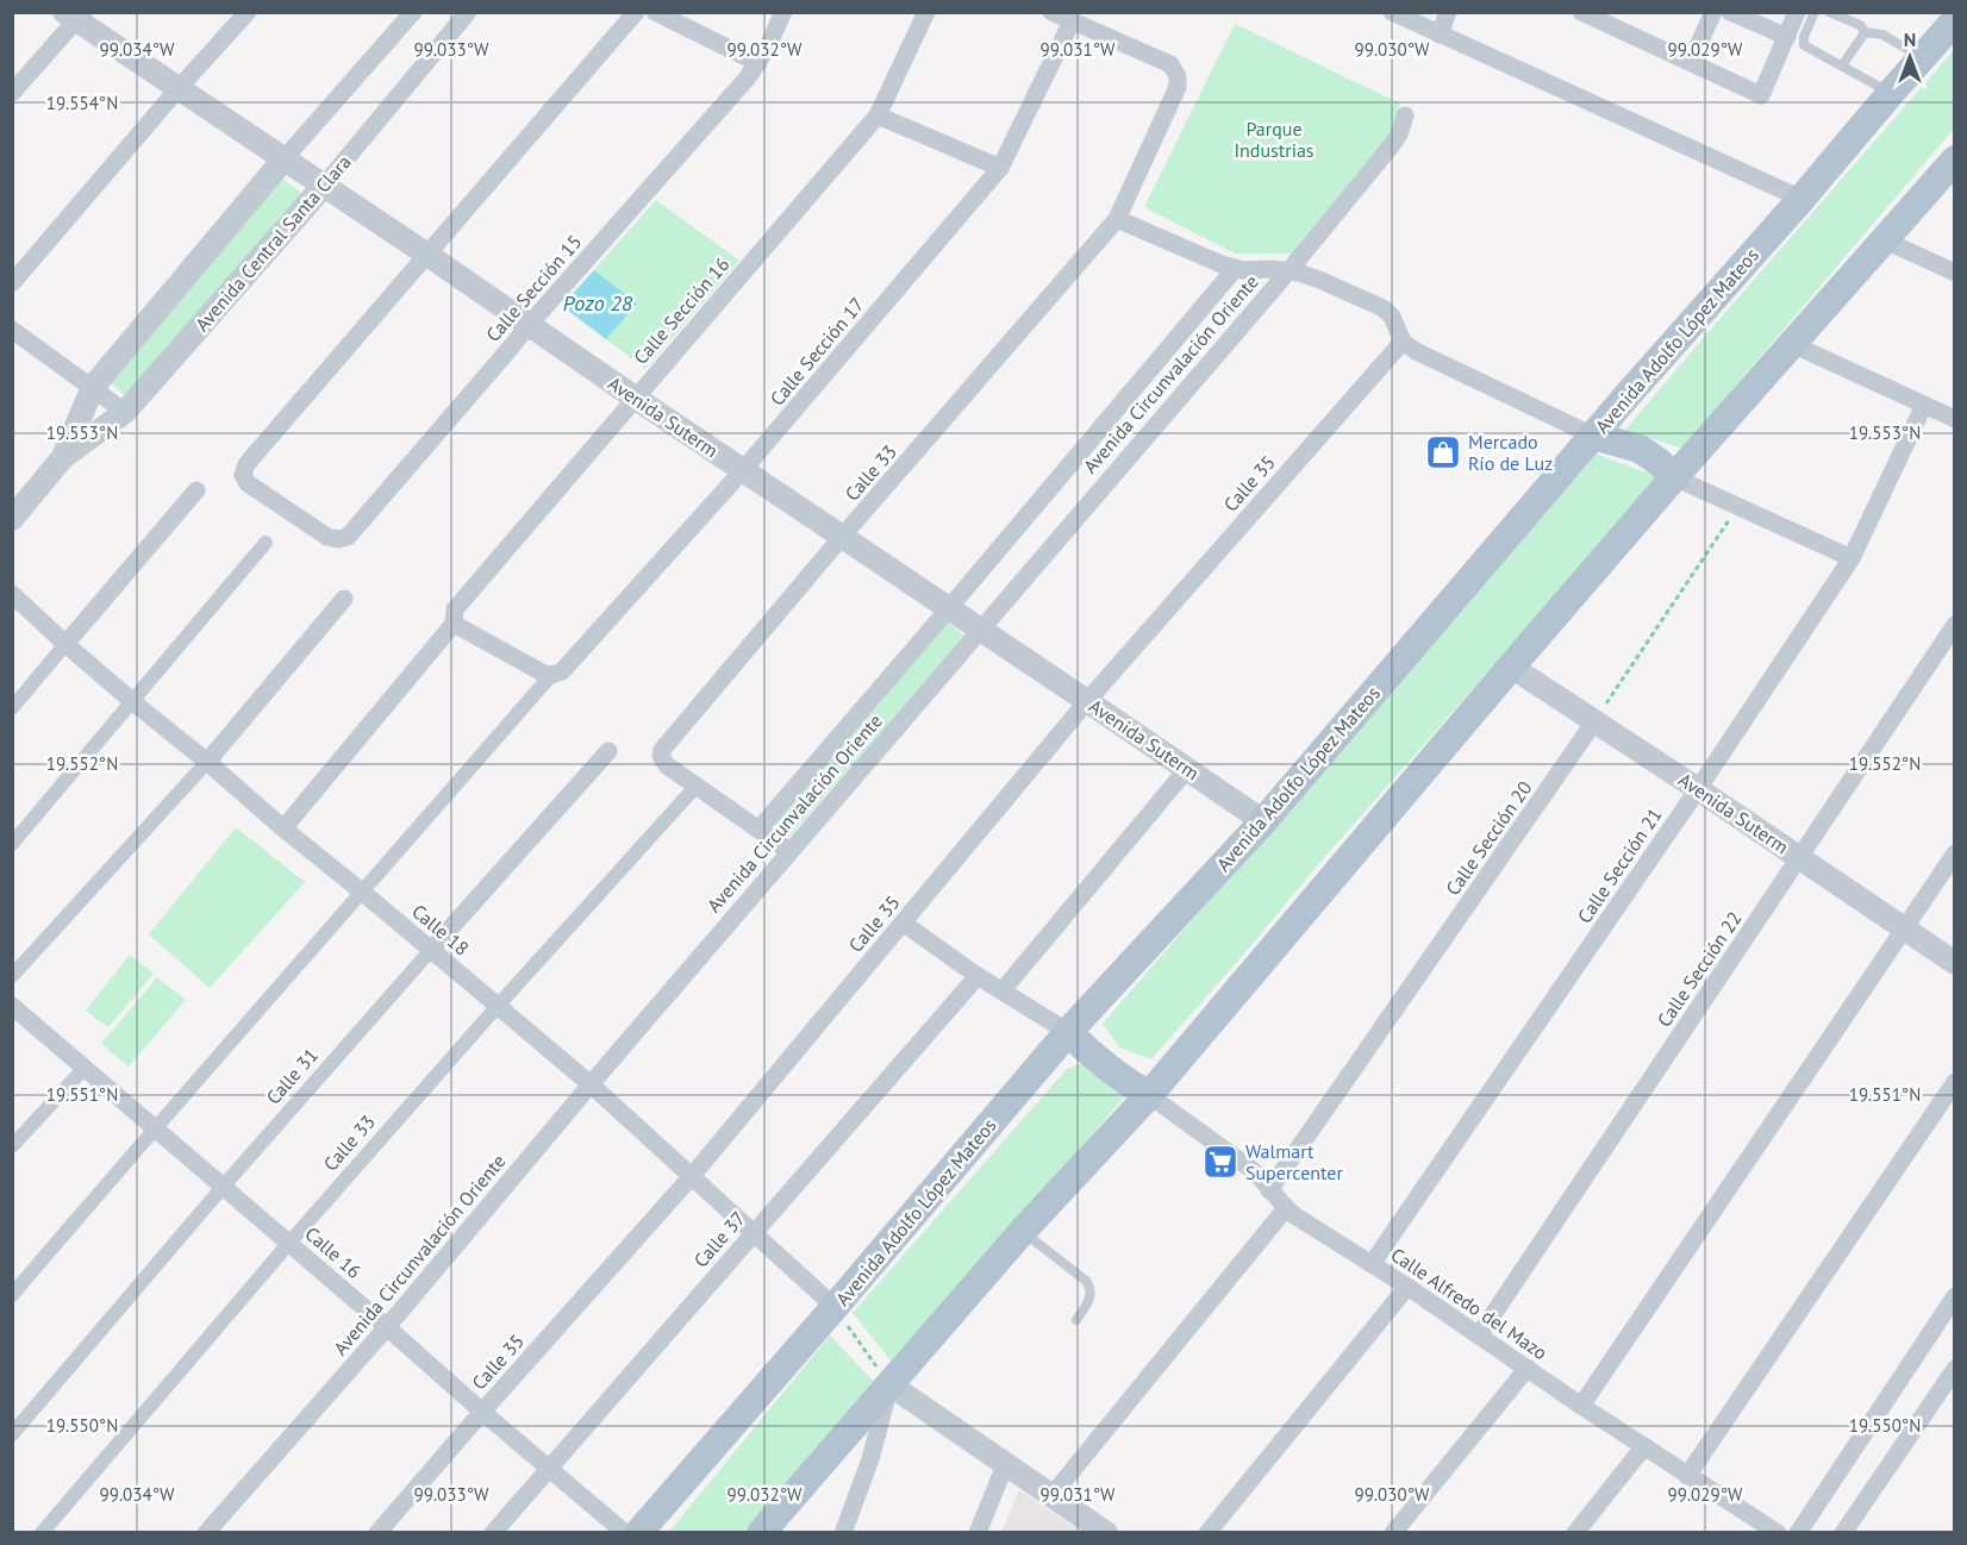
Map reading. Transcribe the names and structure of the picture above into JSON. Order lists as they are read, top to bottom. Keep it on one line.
{"streets":{"main road":["Avenida Adolfo López Mateos"],"street":["Avenida Central Santa Clara","Calle Sección 15","Calle Sección 16","Calle Sección 17","Avenida Circunvalación Oriente","Avenida Suterm","Calle 33","Calle 35","Calle Sección 20","Calle Sección 21","Calle 18","Calle Sección 22","Calle 31","Calle 37","Calle 16","Calle Alfredo del Mazo"]},"crossings":[["Avenida Central Santa Clara","Avenida Suterm"],["Calle Sección 15","Avenida Suterm"],["Calle Sección 16","Avenida Suterm"],["Calle Sección 16","Calle 18"],["Avenida Adolfo López Mateos","Avenida Suterm"],["Avenida Adolfo López Mateos","Calle 18"],["Calle Sección 17","Avenida Suterm"],["Calle Sección 17","Calle 33"],["Avenida Circunvalación Oriente","Avenida Suterm"],["Avenida Circunvalación Oriente","Calle 18"],["Avenida Circunvalación Oriente","Calle 16"],["Avenida Suterm","Calle 33"],["Avenida Suterm","Calle 35"],["Avenida Suterm","Calle Sección 20"],["Avenida Suterm","Calle Sección 21"],["Avenida Suterm","Calle Sección 22"],["Calle 33","Calle 18"],["Calle 33","Calle 16"],["Calle 35","Calle 18"],["Calle 35","Calle 16"],["Calle Sección 20","Calle Alfredo del Mazo"],["Calle Sección 21","Calle Alfredo del Mazo"],["Calle 18","Calle 31"],["Calle 18","Calle 37"],["Calle Sección 22","Calle Alfredo del Mazo"],["Calle 31","Calle 16"],["Calle 37","Calle 16"]],"water":["Pozo 28"],"parks":["Parque Industrias"],"places":{"shop":["Mercado Río de Luz"],"supermarket":["Walmart Supercenter"]},"north":"top","coordinates":["99.034°W","99.033°W","99.032°W","99.031°W","99.030°W","99.029°W","19.554°N","19.553°N","19.552°N","19.551°N","19.550°N"]}
